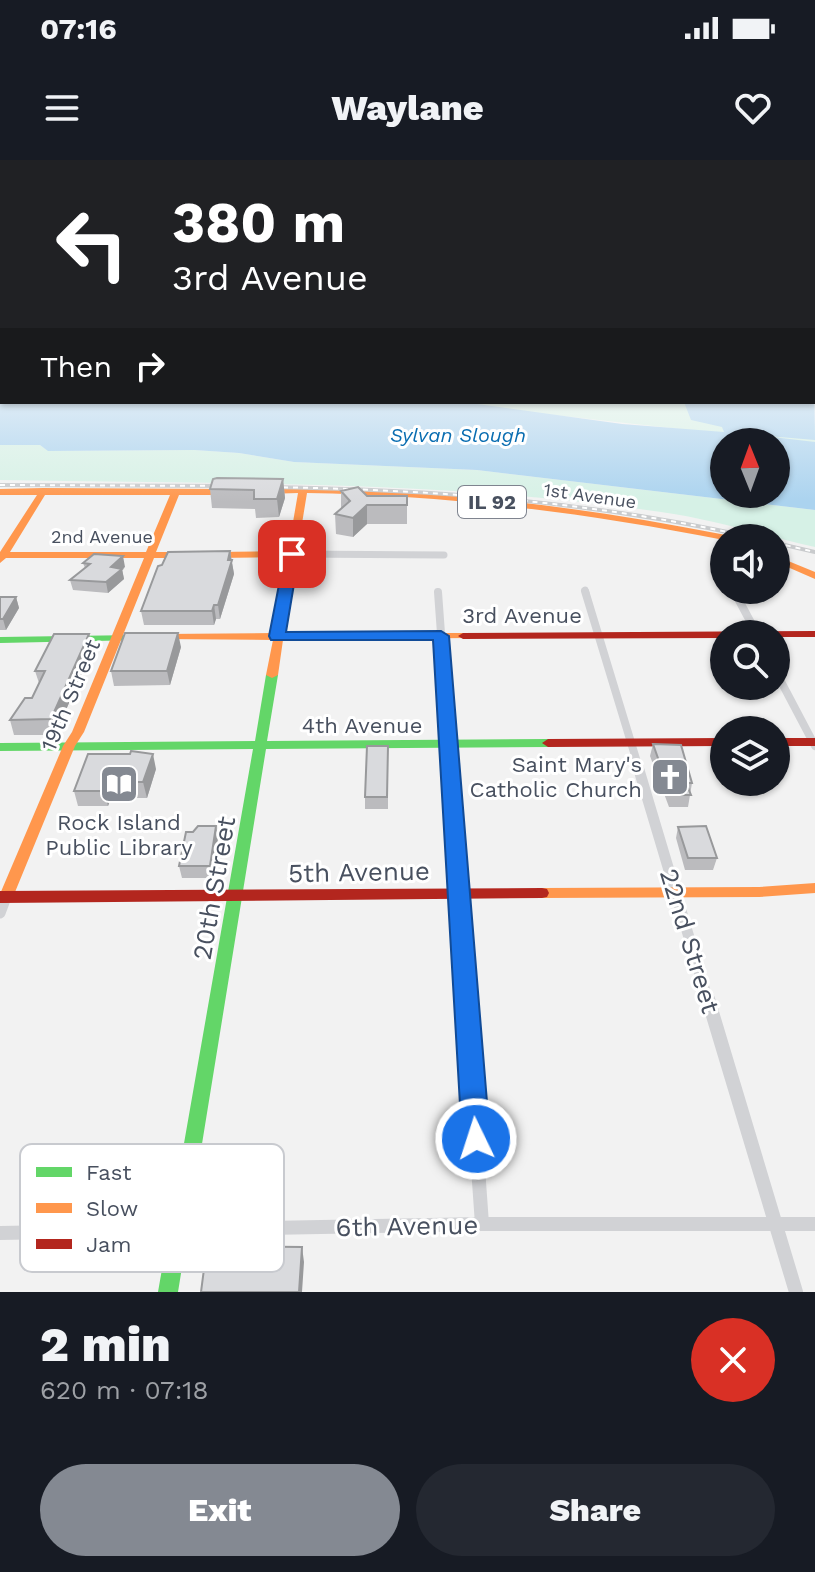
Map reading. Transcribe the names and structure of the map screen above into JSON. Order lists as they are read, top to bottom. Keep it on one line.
{"streets":{"street":["1st Avenue","IL 92","2nd Avenue","3rd Avenue","19th Street","4th Avenue","5th Avenue","20th Street","22nd Street","6th Avenue"]},"crossings":[["1st Avenue","20th Street"],["2nd Avenue","19th Street"],["2nd Avenue","20th Street"],["3rd Avenue","19th Street"],["3rd Avenue","20th Street"],["3rd Avenue","22nd Street"],["19th Street","4th Avenue"],["19th Street","5th Avenue"],["4th Avenue","20th Street"],["4th Avenue","22nd Street"],["5th Avenue","20th Street"],["5th Avenue","22nd Street"],["22nd Street","6th Avenue"]],"water":["Sylvan Slough"],"places":{"church":["Saint Mary's Catholic Church"],"library":["Rock Island Public Library"]},"legend":["Fast","Slow","Jam"],"north":"top","page":{"status":"07:16","header":"Waylane","turn":["380 m","3rd Avenue"],"then":"Then","heading":["2 min","620 m · 07:18"],"buttons":["Exit","Share"]}}
